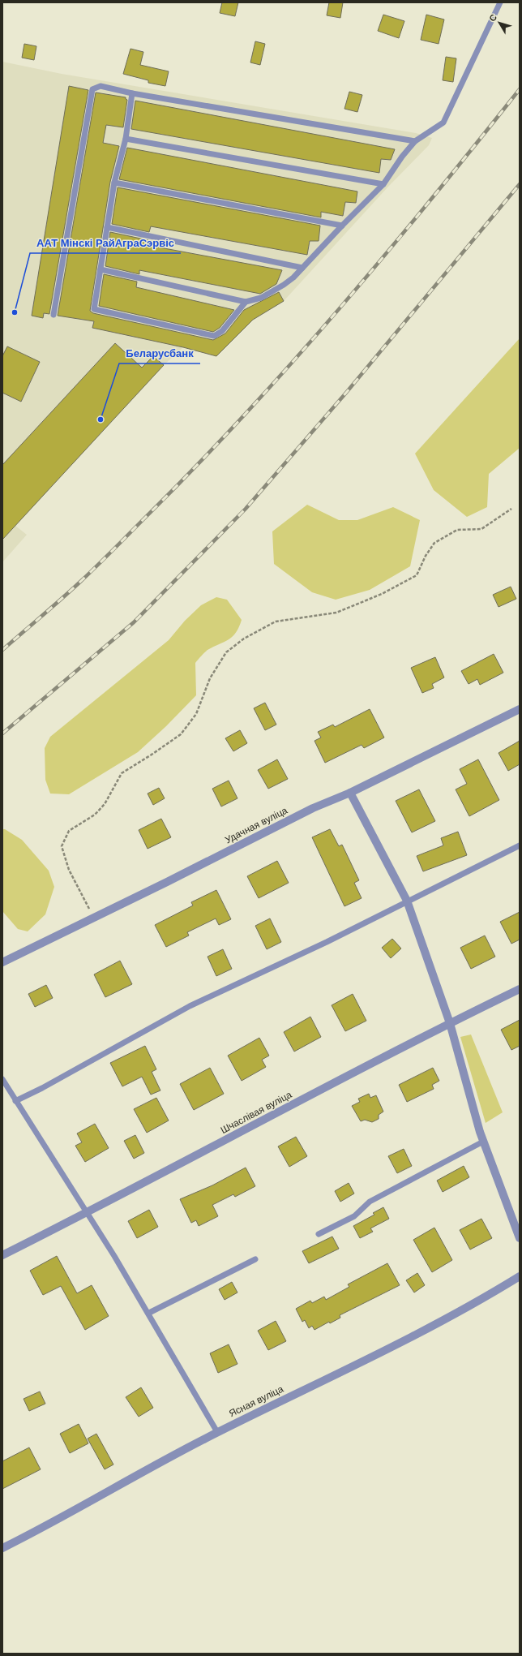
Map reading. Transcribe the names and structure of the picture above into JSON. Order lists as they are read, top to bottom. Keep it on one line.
{"streets":{"street":["Удачная вуліца","Шчаслівая вуліца","Ясная вуліца"]},"places":["ААТ Мінскі РайАграСэрвіс","Беларусбанк"],"north":"top left"}
